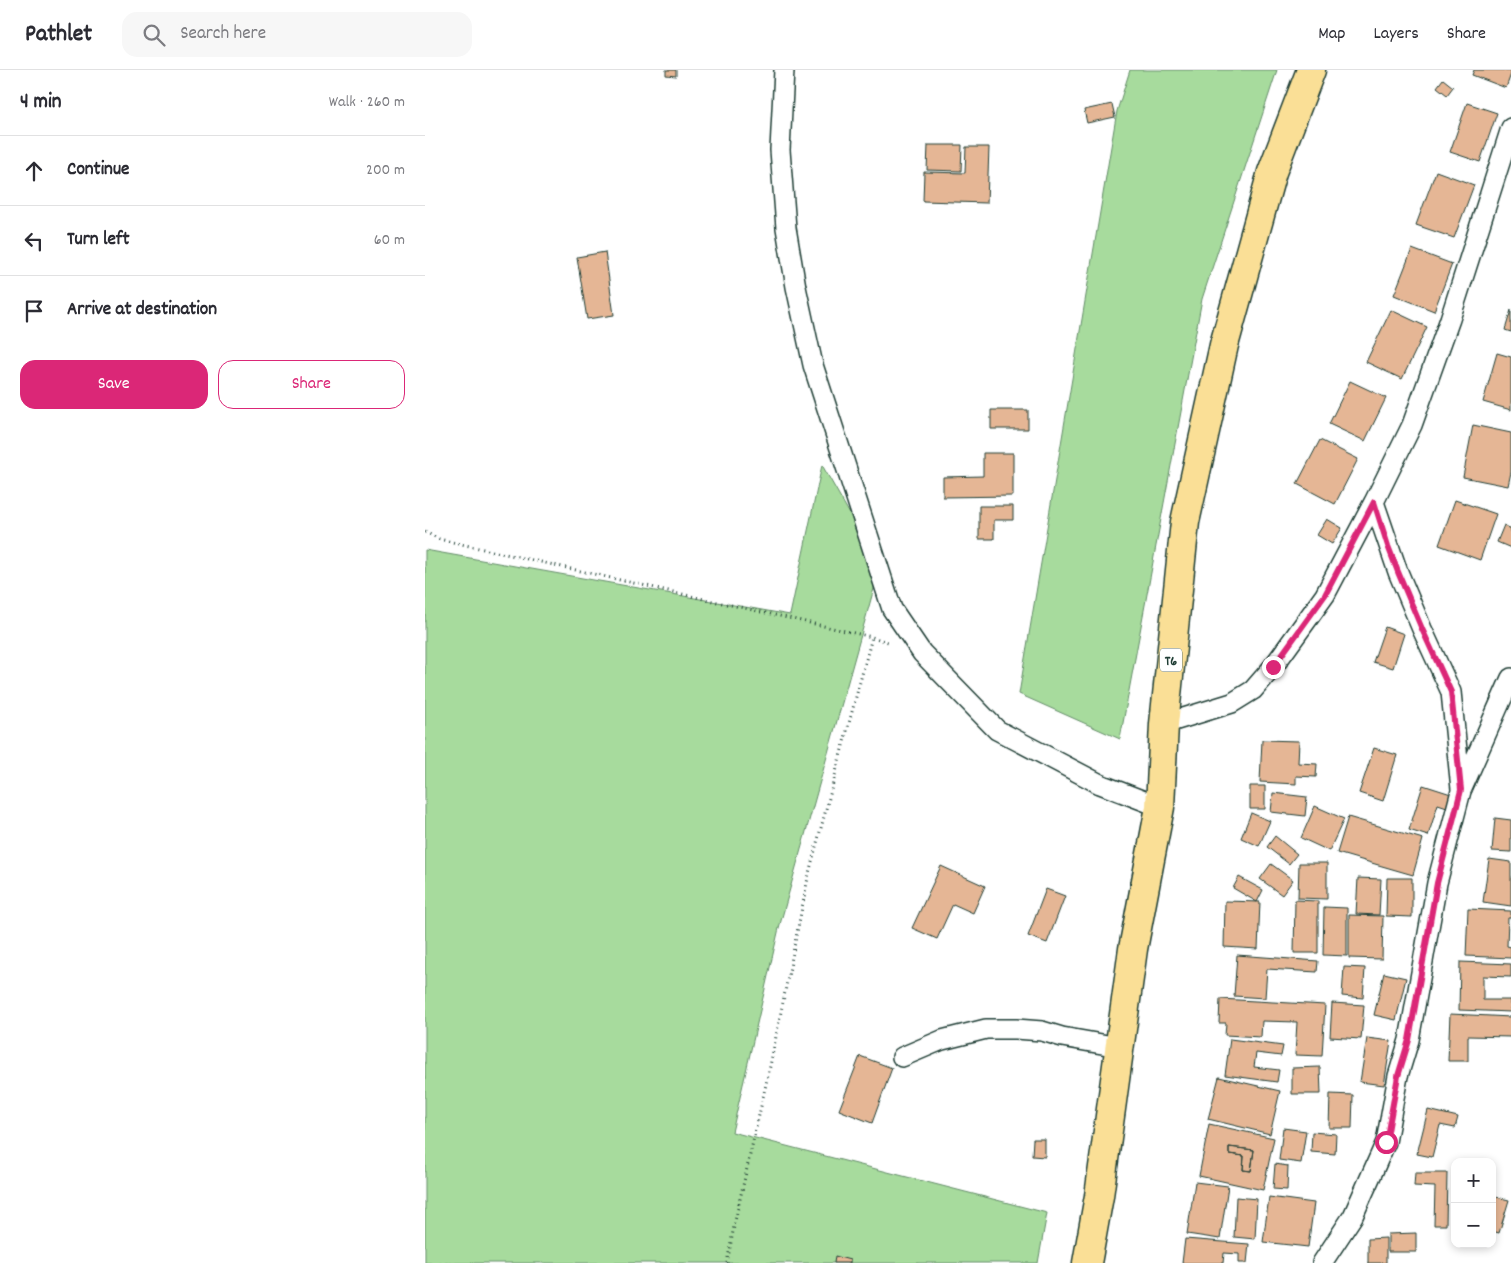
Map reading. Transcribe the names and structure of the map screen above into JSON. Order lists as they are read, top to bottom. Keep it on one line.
{"streets":{"highway":["T6"]},"page":{"header":"Pathlet","search":"Search here","nav":["Map","Layers","Share"],"heading":["4 min","Walk · 260 m"],"list":[["Continue","200 m"],["Turn left","60 m"],"Arrive at destination"],"buttons":["Save","Share"],"map_buttons":["+","−"]}}
